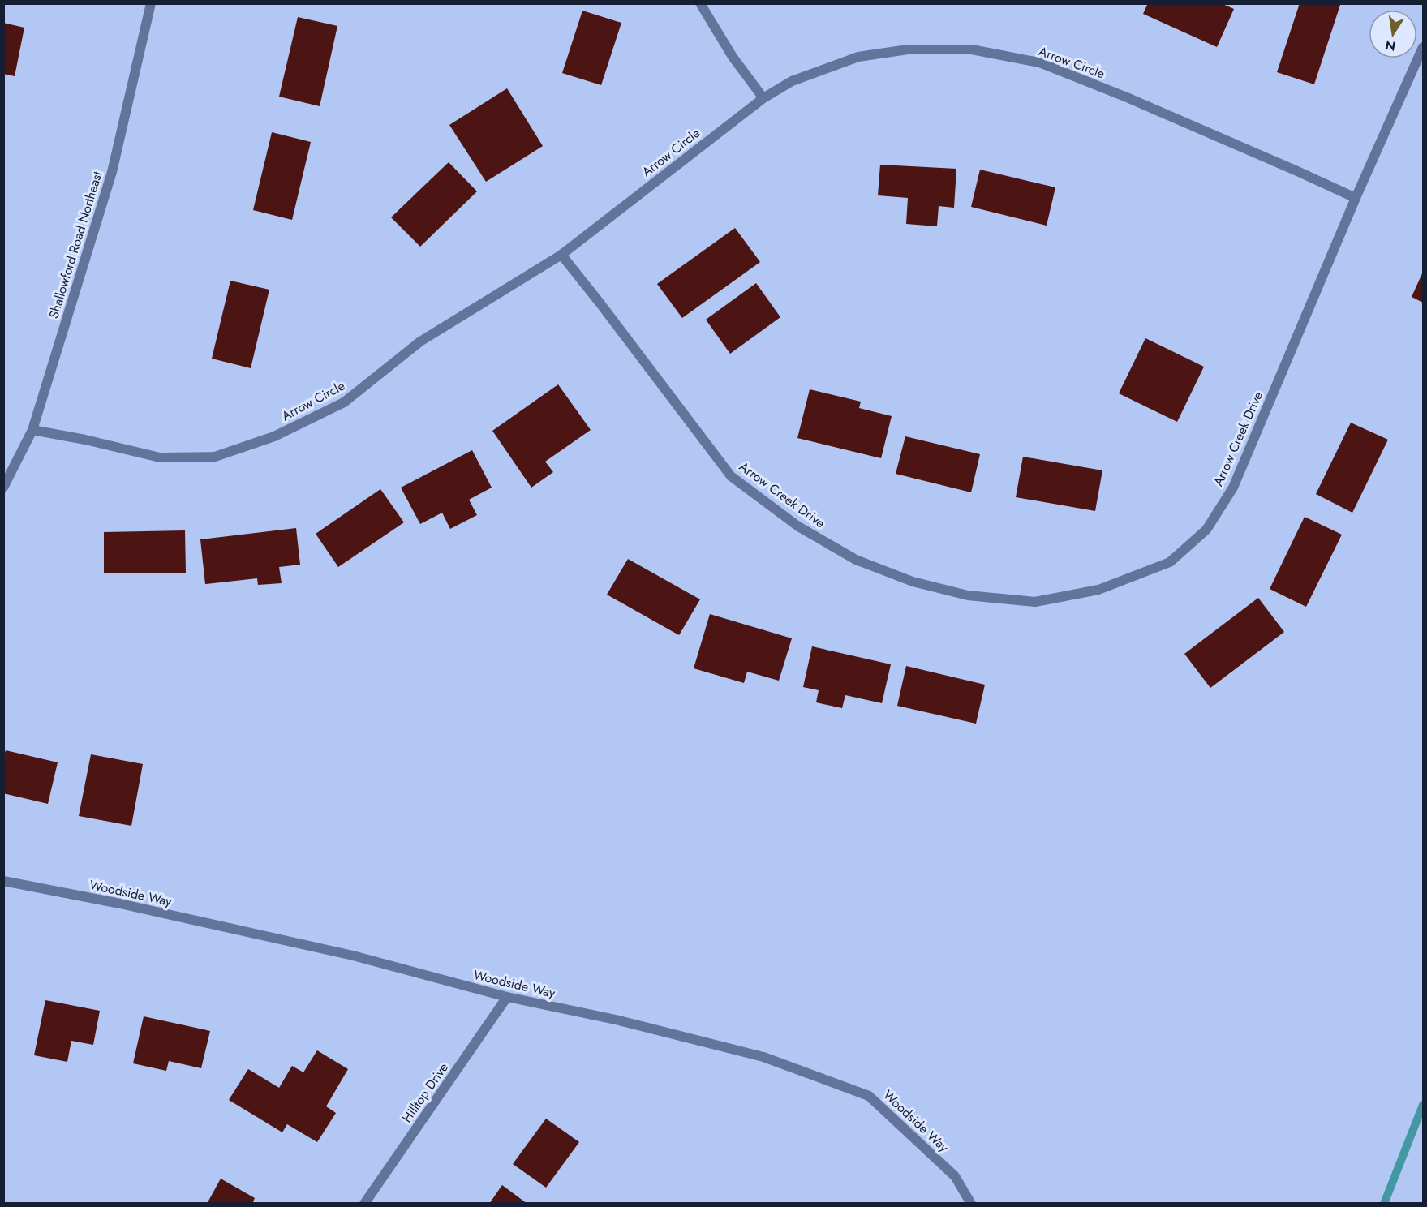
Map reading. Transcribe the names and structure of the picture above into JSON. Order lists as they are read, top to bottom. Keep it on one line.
{"streets":{"street":["Arrow Circle","Shallowford Road Northeast","Arrow Creek Drive","Woodside Way","Hilltop Drive"]},"crossings":[["Arrow Circle","Shallowford Road Northeast"],["Arrow Circle","Arrow Creek Drive"],["Woodside Way","Hilltop Drive"]],"north":"bottom"}
